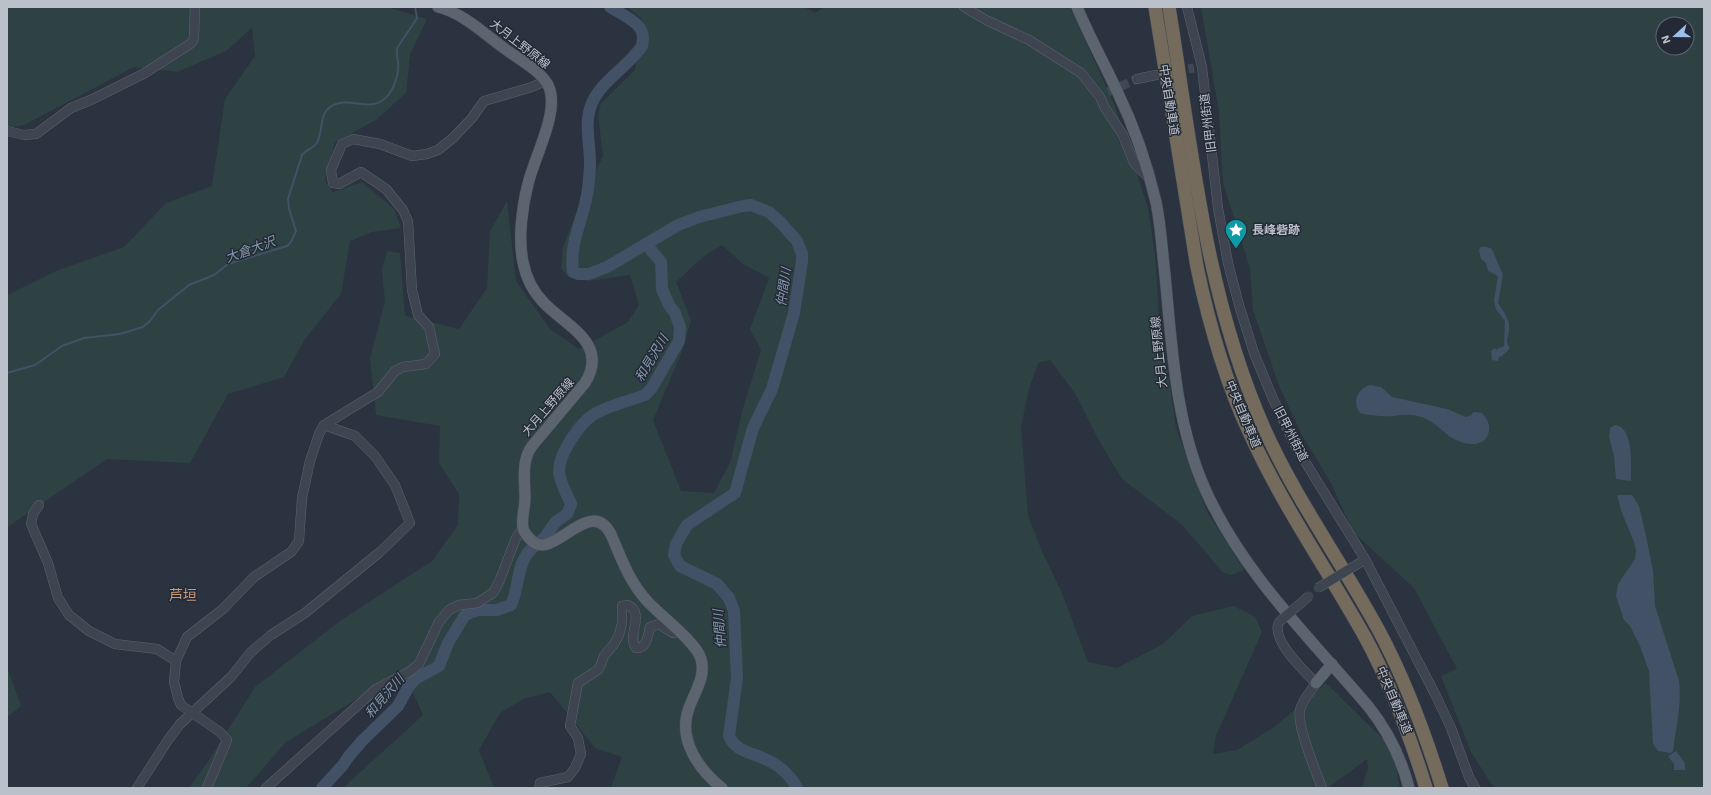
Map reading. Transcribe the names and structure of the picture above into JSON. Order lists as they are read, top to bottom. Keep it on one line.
{"streets":{"highway":["中央自動車道"],"main road":["大月上野原線"],"street":["旧甲州街道"]},"districts":["芦垣"],"water":["大倉大沢","仲間川","和見沢川"],"places":{"place":["長峰砦跡"]},"north":"left"}
